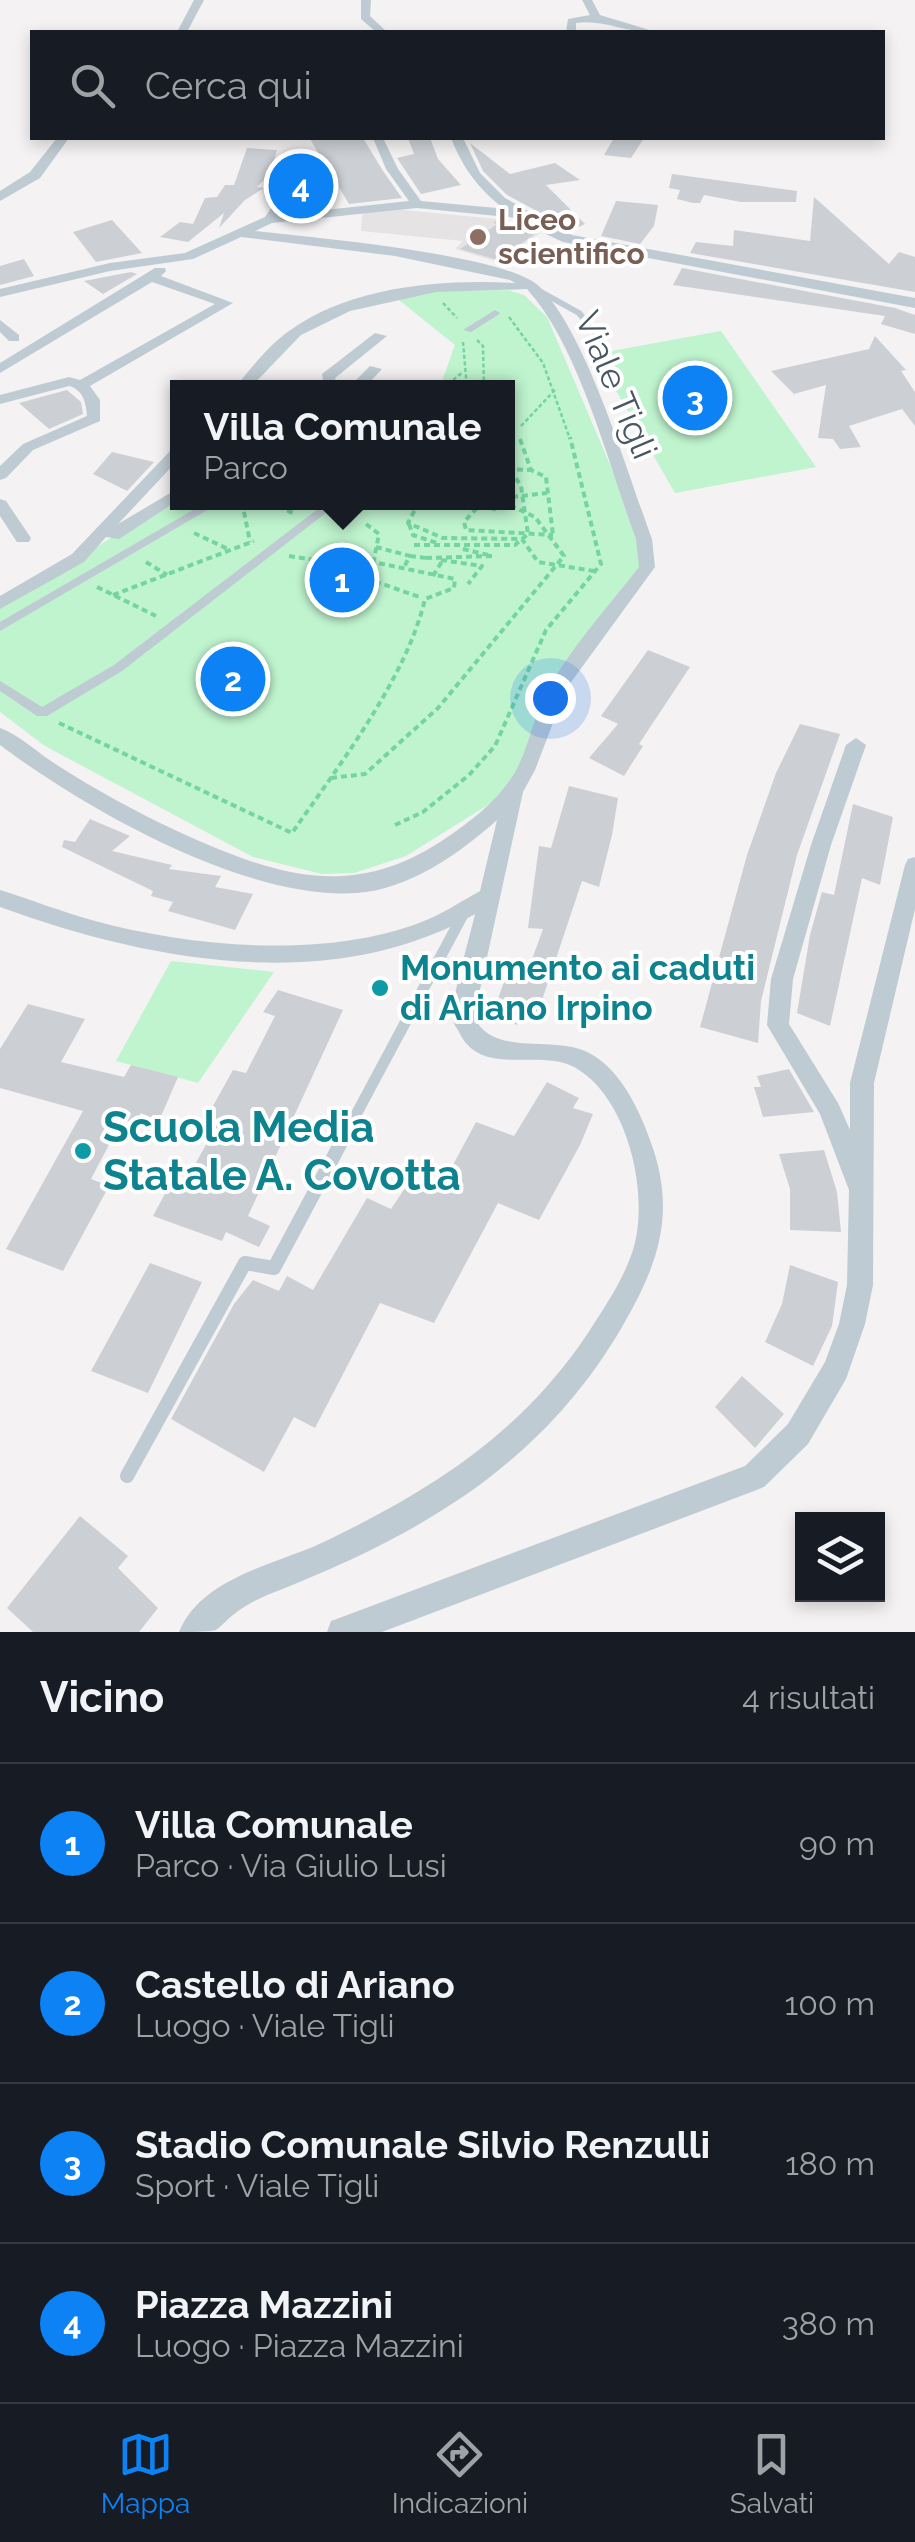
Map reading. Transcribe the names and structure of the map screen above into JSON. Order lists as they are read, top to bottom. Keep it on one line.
{"streets":{"street":["Viale Tigli"]},"places":["Liceo scientifico","Monumento ai caduti di Ariano Irpino","Scuola Media Statale A. Covotta"],"page":{"search":"Cerca qui","pins":["4","3","1","2"],"popup":["Villa Comunale","Parco"],"heading":["Vicino","4 risultati"],"list":[{"mark":"1","name":"Villa Comunale","note":"Parco · Via Giulio Lusi","value":"90 m"},{"mark":"2","name":"Castello di Ariano","note":"Luogo · Viale Tigli","value":"100 m"},{"mark":"3","name":"Stadio Comunale Silvio Renzulli","note":"Sport · Viale Tigli","value":"180 m"},{"mark":"4","name":"Piazza Mazzini","note":"Luogo · Piazza Mazzini","value":"380 m"}],"nav":["Mappa","Indicazioni","Salvati"]}}
